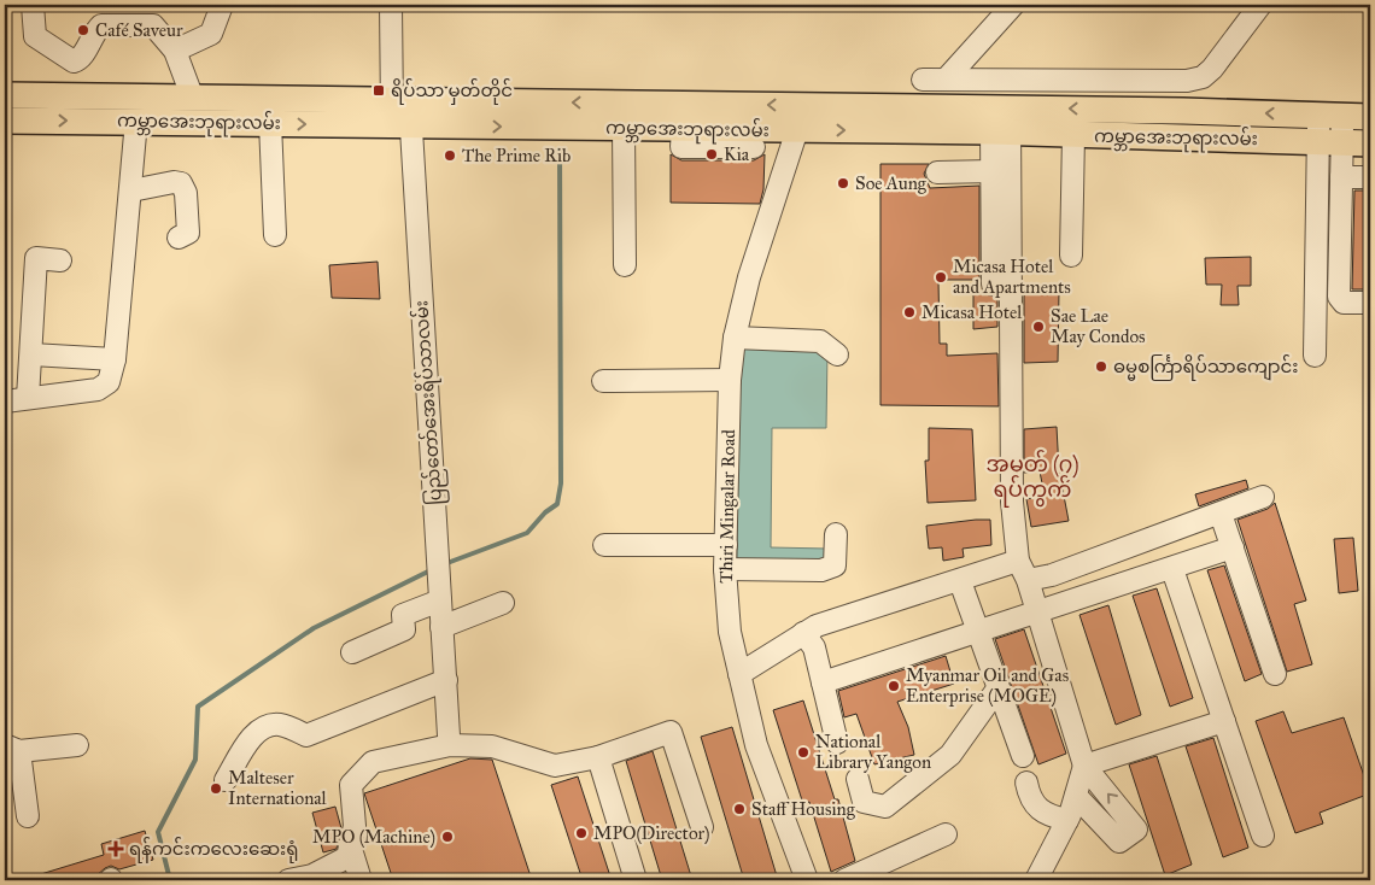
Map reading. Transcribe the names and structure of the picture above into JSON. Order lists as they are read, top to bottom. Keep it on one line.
{"streets":{"main road":["ကမ္ဘာအေးဘုရားလမ်း"],"street":["ပြည်တော်အေးရိပ်သာလမ်း","Thiri Mingalar Road"]},"crossings":[["ကမ္ဘာအေးဘုရားလမ်း","ပြည်တော်အေးရိပ်သာလမ်း"],["ကမ္ဘာအေးဘုရားလမ်း","Thiri Mingalar Road"]],"districts":["အမှတ် (၇) ရပ်ကွက်"],"places":{"other":["Café Saveur","Kia","The Prime Rib","Soe Aung","Micasa Hotel and Apartments","Micasa Hotel","Sae Lae May Condos","ဓမ္မစင်္ကြာရိပ်သာကျောင်း","Myanmar Oil and Gas Enterprise (MOGE)","National Library Yangon","Malteser International","Staff Housing","MPO(Director)","MPO (Machine)"],"transit":["ရိပ်သာ မှတ်တိုင်"],"health":["ရန်ကင်းကလေးဆေးရုံ"]}}
